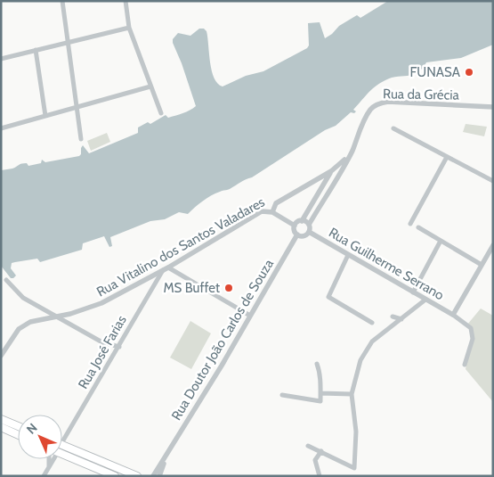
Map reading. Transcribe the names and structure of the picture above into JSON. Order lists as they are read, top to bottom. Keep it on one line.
{"streets":{"street":["Rua da Grécia","Rua Vitalino dos Santos Valadares","Rua Guilherme Serrano","Rua Doutor João Carlos de Souza","Rua José Farias"]},"crossings":[["Rua da Grécia","Rua Vitalino dos Santos Valadares"],["Rua Vitalino dos Santos Valadares","Rua José Farias"],["Rua Guilherme Serrano","Rua Doutor João Carlos de Souza"]],"places":["FUNASA","MS Buffet"],"north":"top left"}
